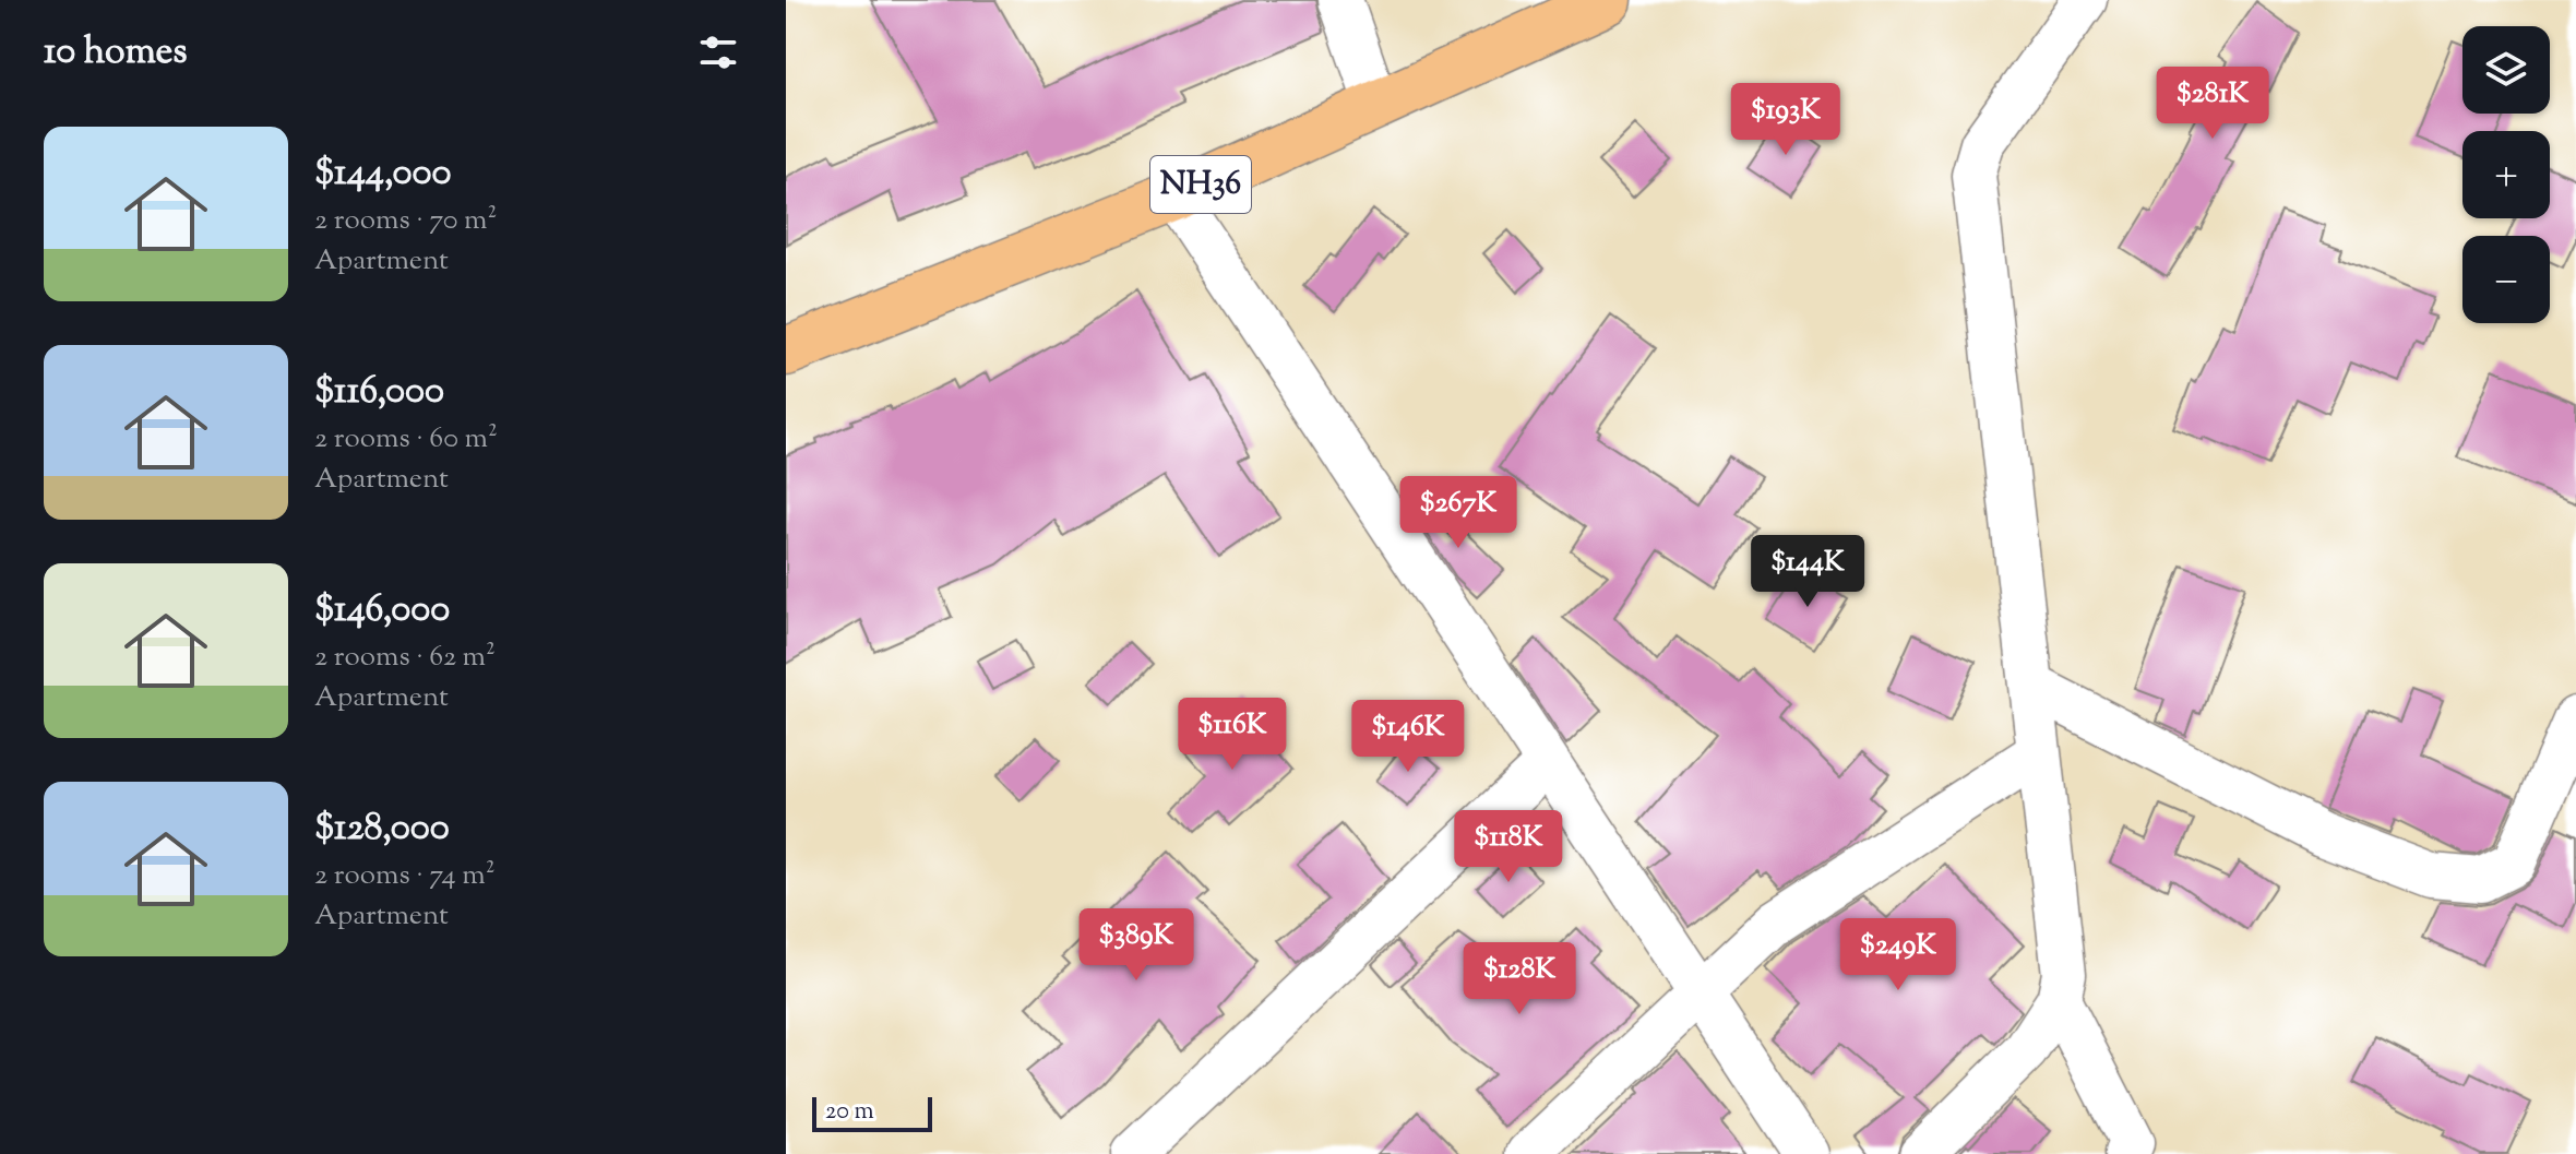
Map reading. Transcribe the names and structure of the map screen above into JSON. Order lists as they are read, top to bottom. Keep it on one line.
{"streets":{"highway":["NH36"]},"scale_bar":"20 m","page":{"heading":"10 homes","map_buttons":["+","−"],"price":["$281K","$193K","$267K","$144K","$116K","$146K","$118K","$389K","$249K","$128K"],"list":[{"name":"$144,000","note":"2 rooms · 70 m² · Apartment"},{"name":"$116,000","note":"2 rooms · 60 m² · Apartment"},{"name":"$146,000","note":"2 rooms · 62 m² · Apartment"},{"name":"$128,000","note":"2 rooms · 74 m² · Apartment"}],"scale":"20 m"}}
